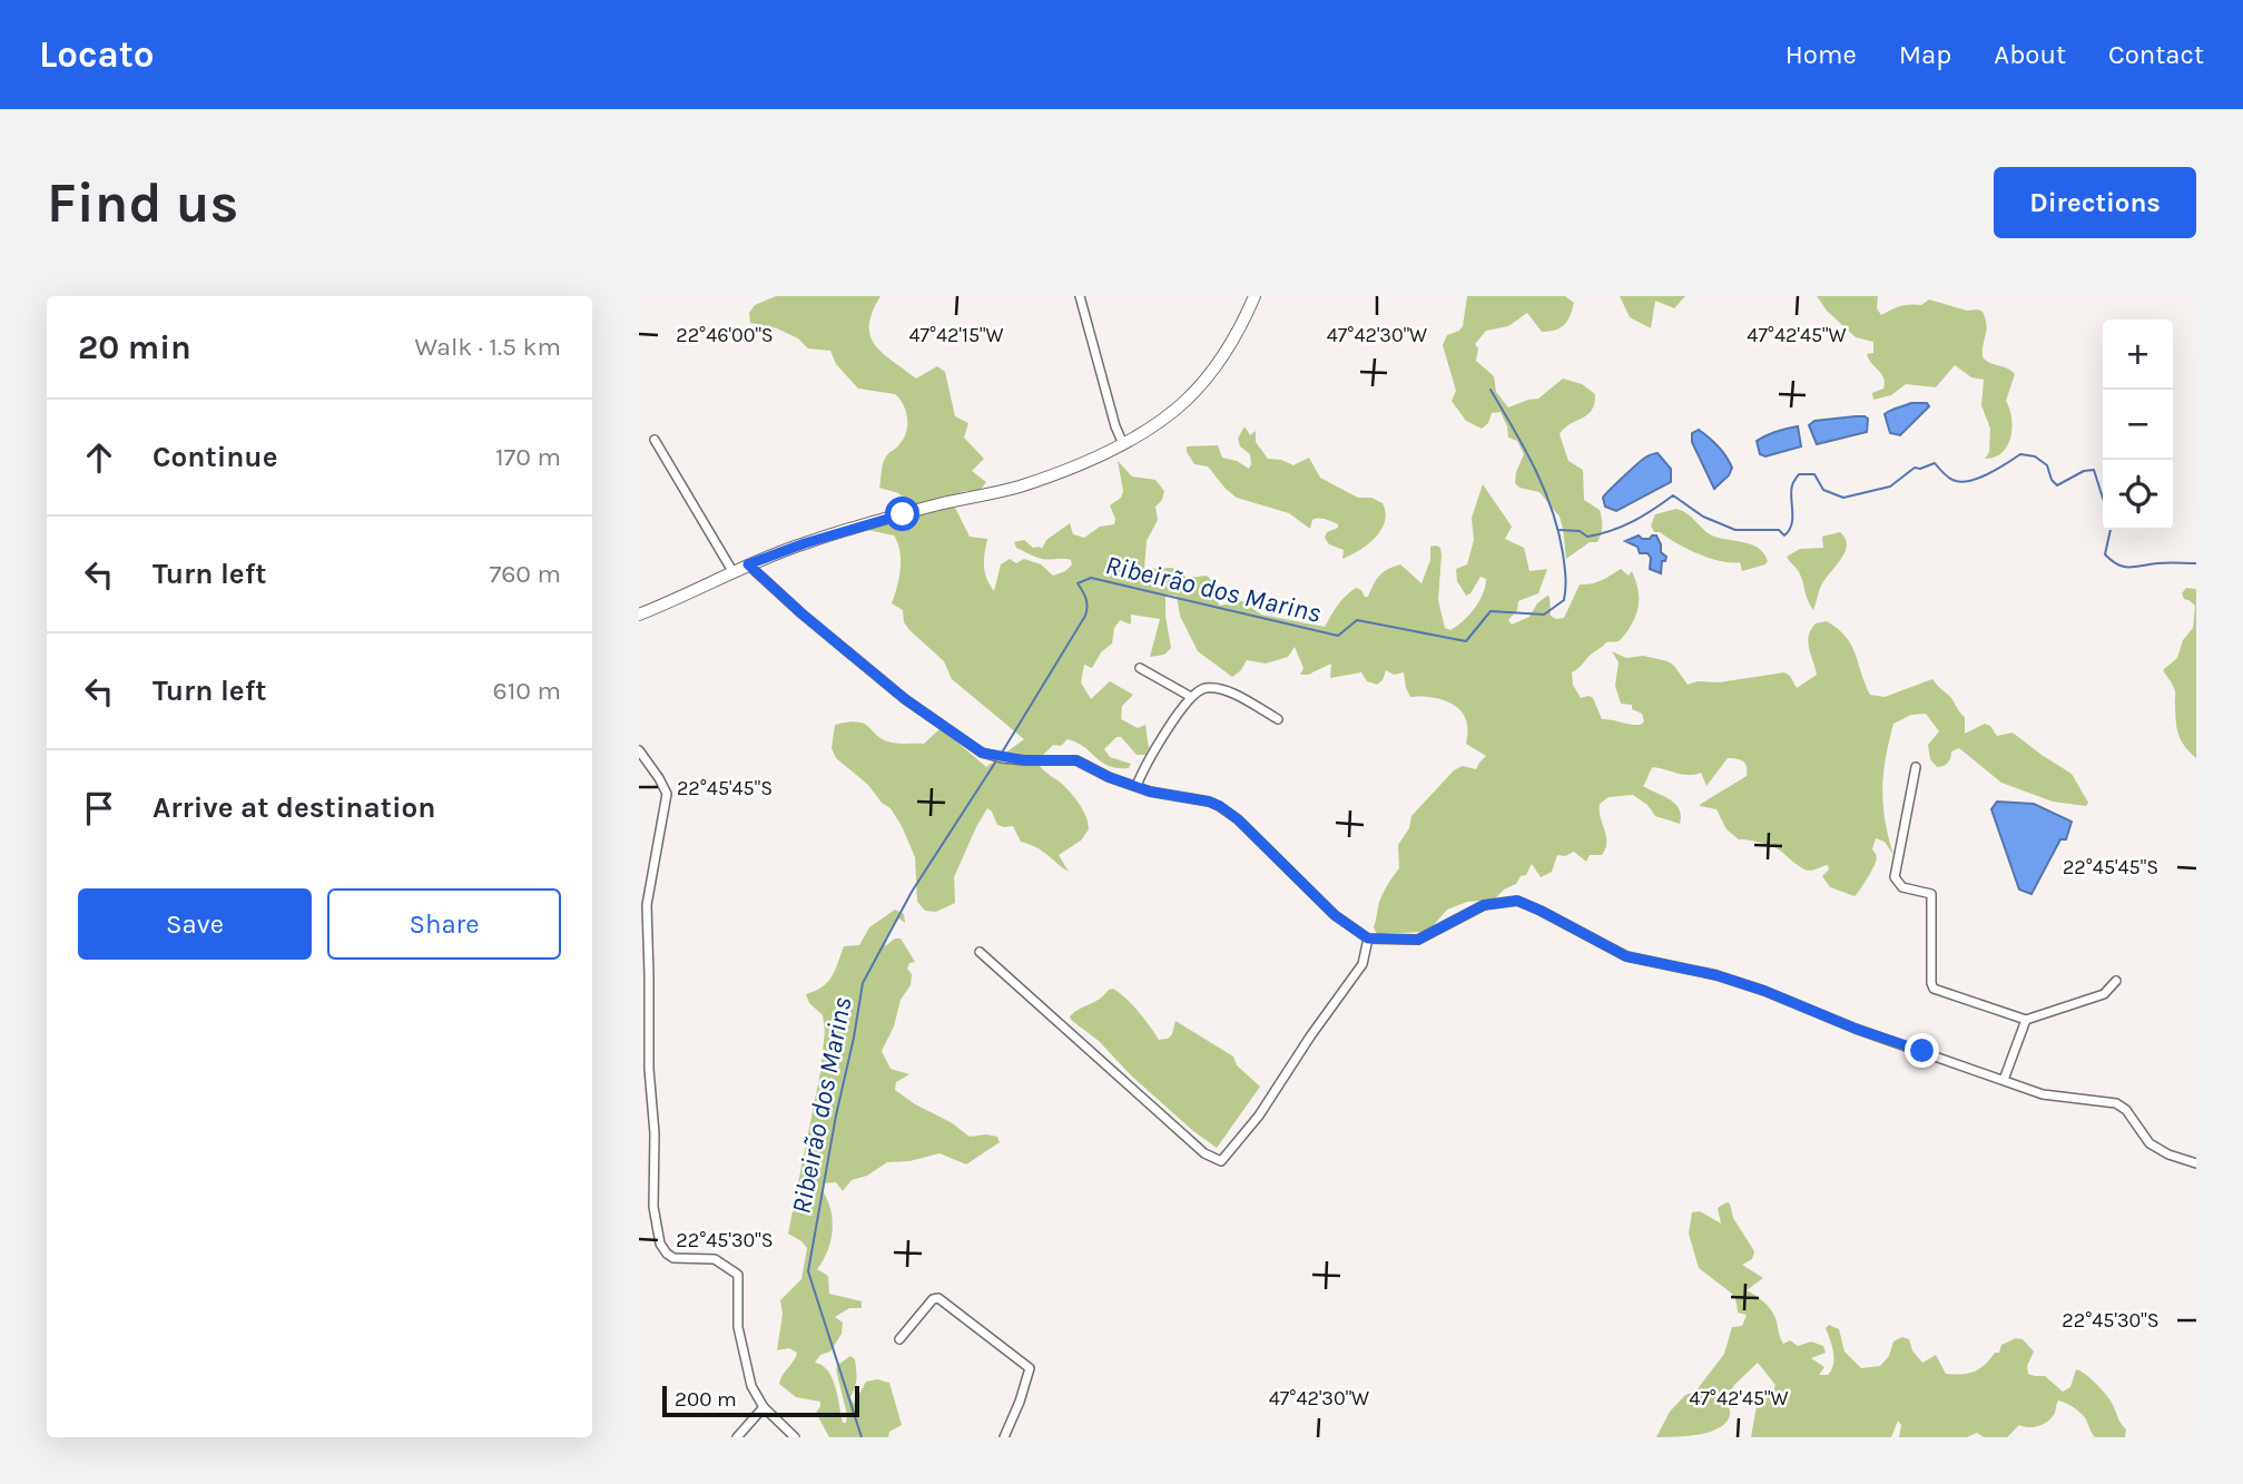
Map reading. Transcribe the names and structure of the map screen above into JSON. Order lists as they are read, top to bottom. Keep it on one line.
{"water":["Ribeirão dos Marins"],"scale_bar":"200 m","page":{"header":"Locato","nav":["Home","Map","About","Contact"],"buttons":["Directions",["Save","Share"]],"title":"Find us","heading":["20 min","Walk · 1.5 km"],"map_buttons":["+","−"],"list":[["Continue","170 m"],["Turn left","760 m"],["Turn left","610 m"],"Arrive at destination"],"scale":"200 m"},"coordinates":["22°46'00\"S","47°42'15\"W","47°42'30\"W","47°42'45\"W","22°45'45\"S","22°45'30\"S"]}
